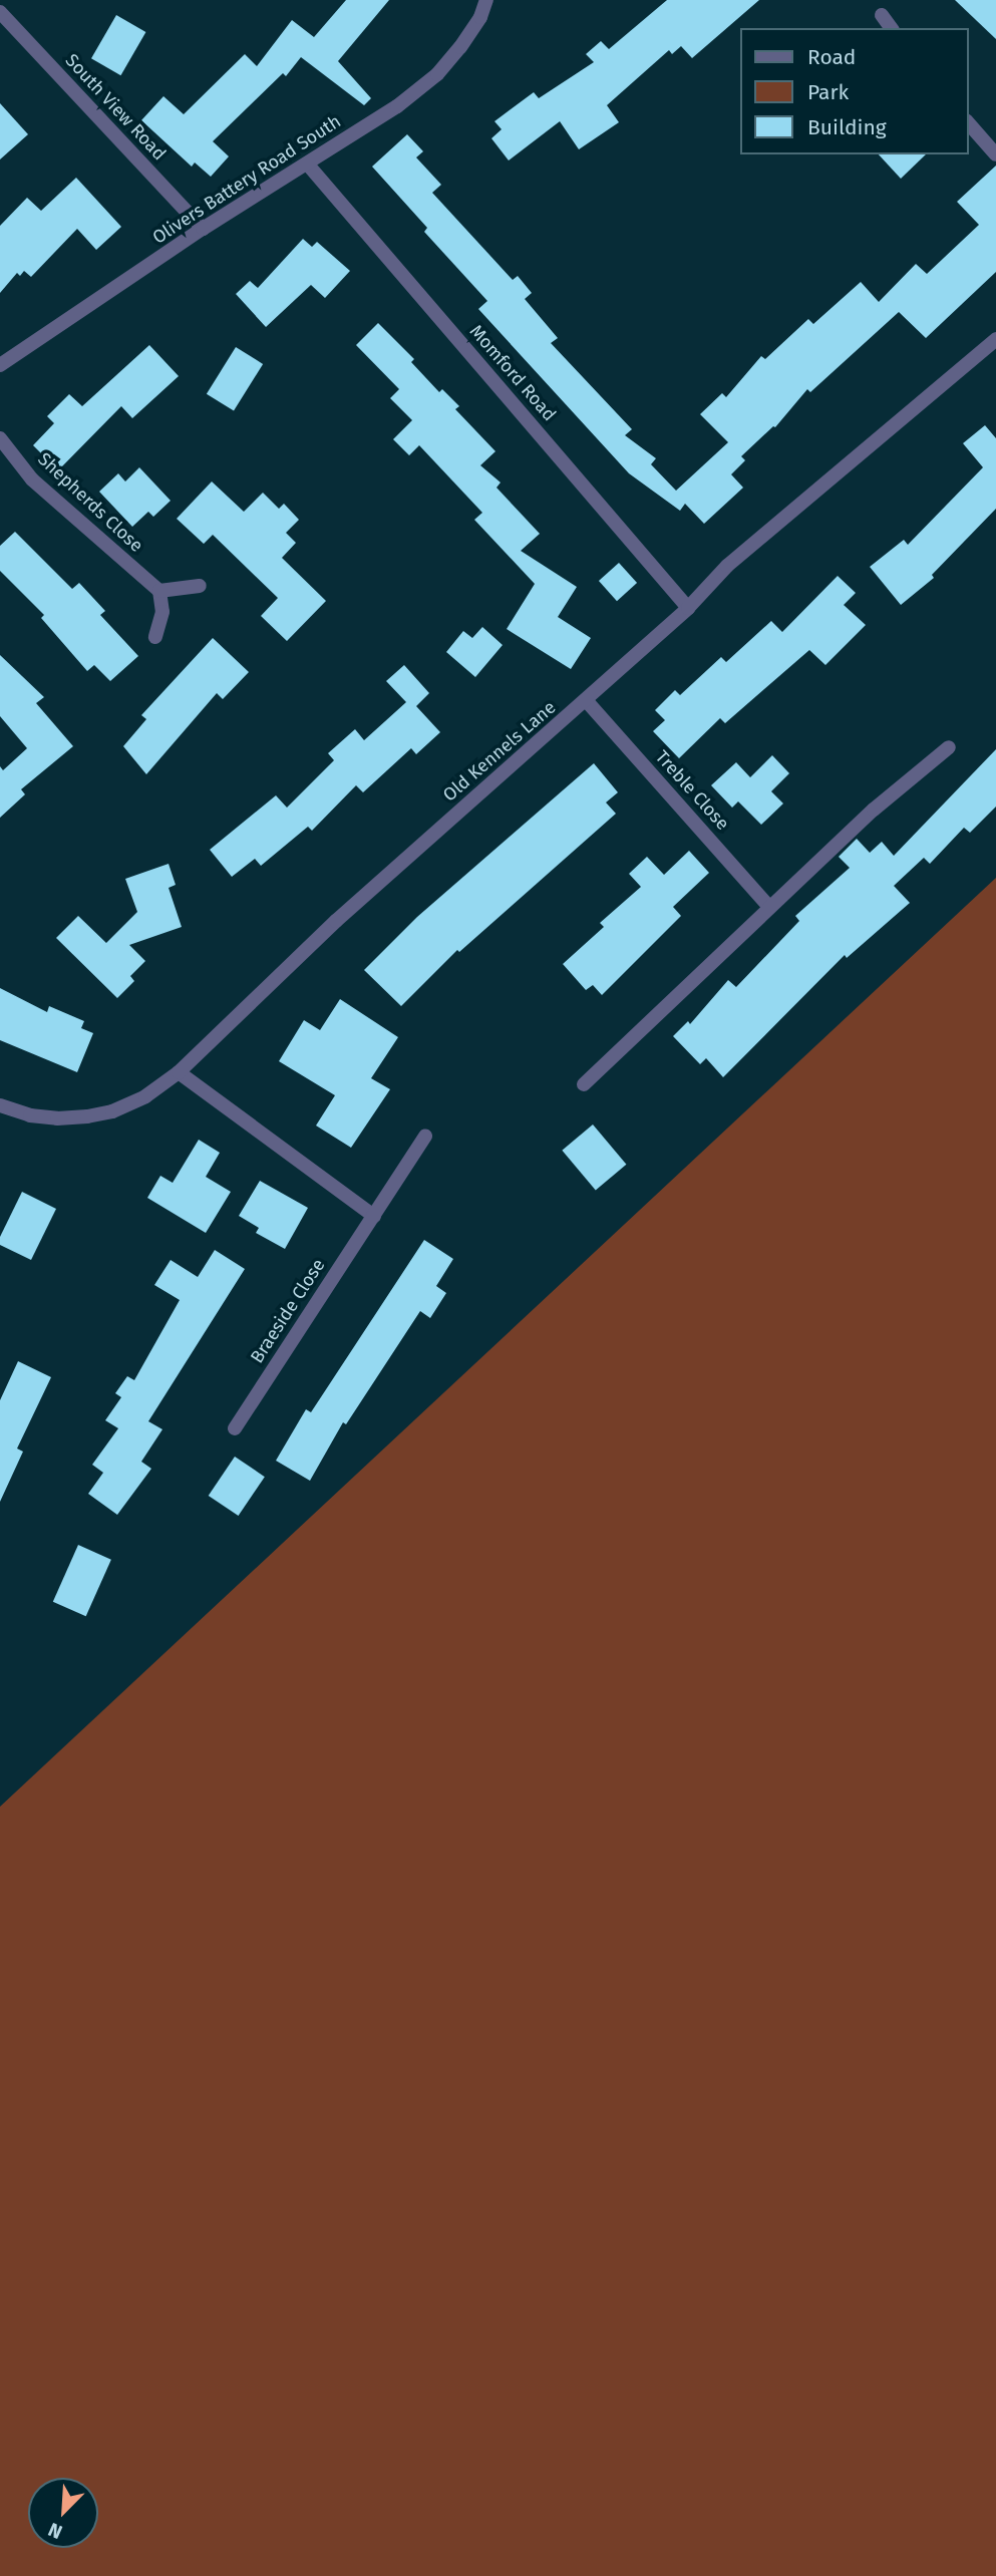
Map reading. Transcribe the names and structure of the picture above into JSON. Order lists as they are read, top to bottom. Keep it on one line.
{"streets":{"street":["South View Road","Olivers Battery Road South","Momford Road","Shepherds Close","Old Kennels Lane","Treble Close","Braeside Close"]},"crossings":[["South View Road","Olivers Battery Road South"],["Olivers Battery Road South","Momford Road"],["Momford Road","Old Kennels Lane"],["Old Kennels Lane","Treble Close"]],"legend":["Road","Park","Building"],"north":"bottom left"}
